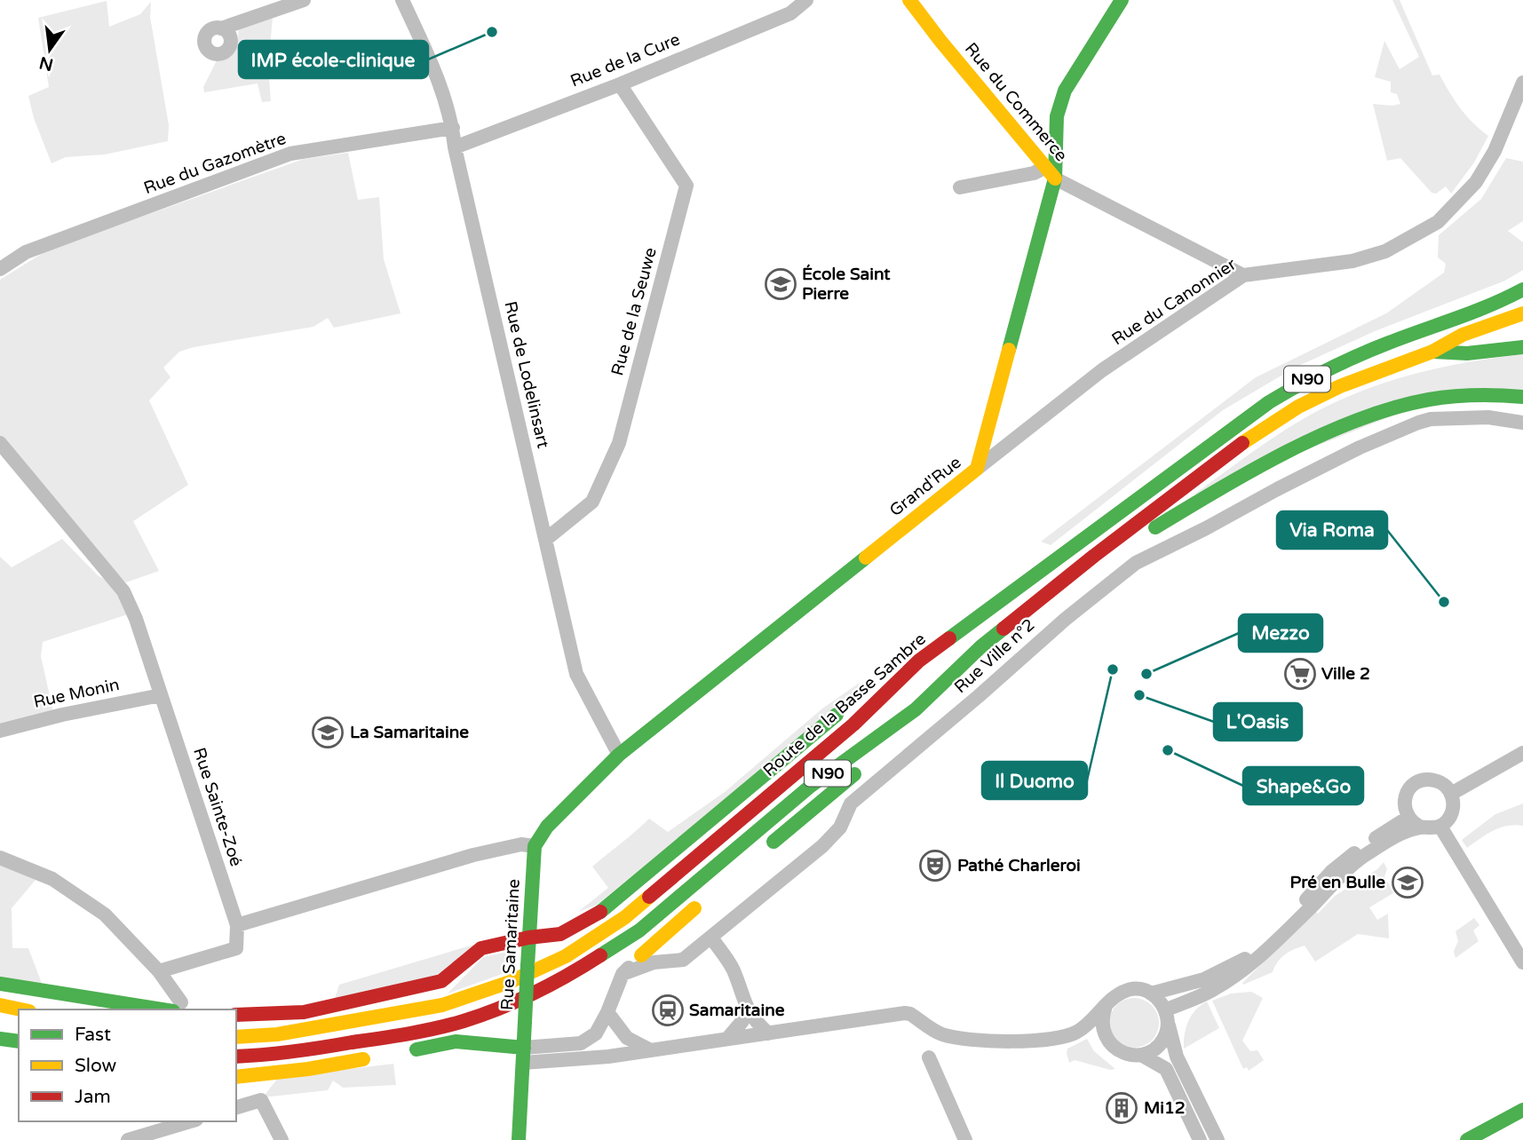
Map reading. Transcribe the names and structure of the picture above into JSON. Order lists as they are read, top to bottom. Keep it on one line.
{"streets":{"main road":["Rue du Commerce","N90","Grand'Rue","Route de la Basse Sambre","Rue Samaritaine"],"street":["Rue de la Cure","Rue du Gazomètre","Rue du Canonnier","Rue de la Seuwe","Rue de Lodelinsart","Rue Ville n°2","Rue Monin","Rue Sainte-Zoé"]},"crossings":[["Rue de la Cure","Rue de la Seuwe"],["Rue de la Cure","Rue de Lodelinsart"],["Rue du Commerce","Rue du Canonnier"],["Rue du Commerce","Grand'Rue"],["Rue du Gazomètre","Rue de Lodelinsart"],["Rue du Canonnier","Grand'Rue"],["Rue de la Seuwe","Rue de Lodelinsart"],["Rue de Lodelinsart","Grand'Rue"],["Grand'Rue","Rue Samaritaine"],["Rue Monin","Rue Sainte-Zoé"]],"places":{"other":["IMP école-clinique","Via Roma","Il Duomo","Mezzo","L'Oasis","Shape&Go"],"school or university":["École Saint Pierre","La Samaritaine","Pré en Bulle"],"supermarket":["Ville 2"],"theatre":["Pathé Charleroi"],"station":["Samaritaine"],"building":["Mi12"]},"legend":["Fast","Slow","Jam"],"north":"bottom"}
